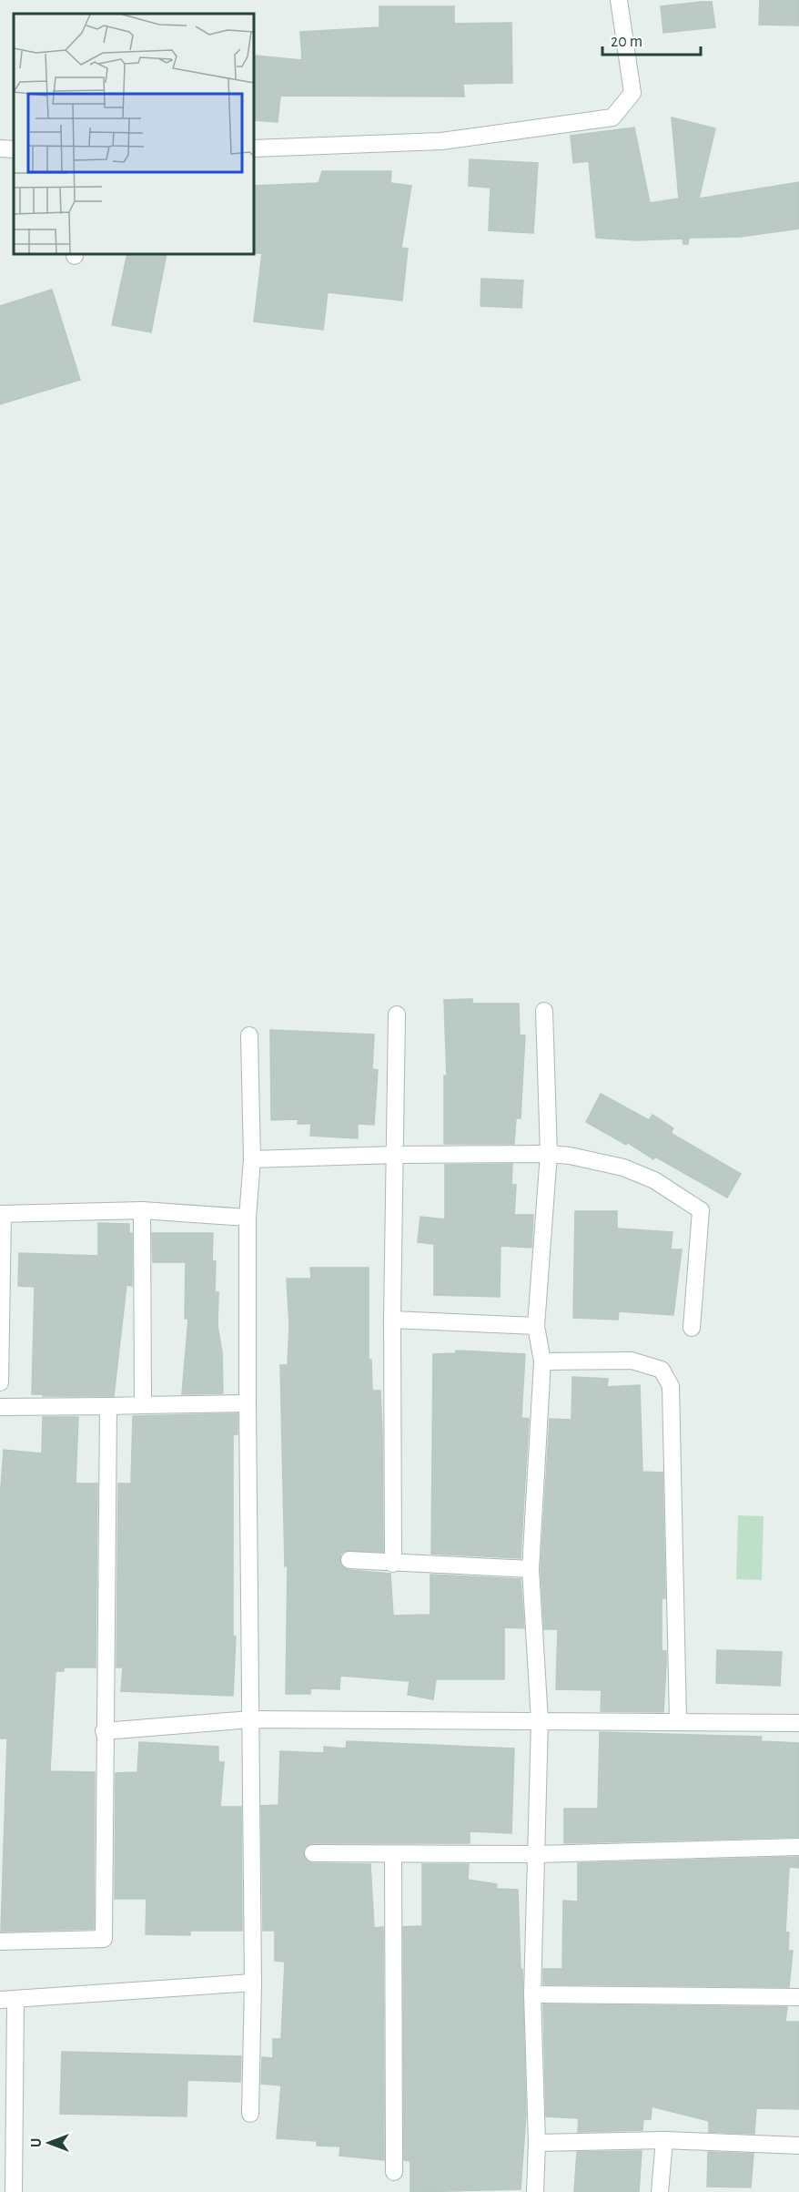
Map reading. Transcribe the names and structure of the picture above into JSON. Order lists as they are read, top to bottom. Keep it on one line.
{"scale_bar":"20 m","north":"left"}
